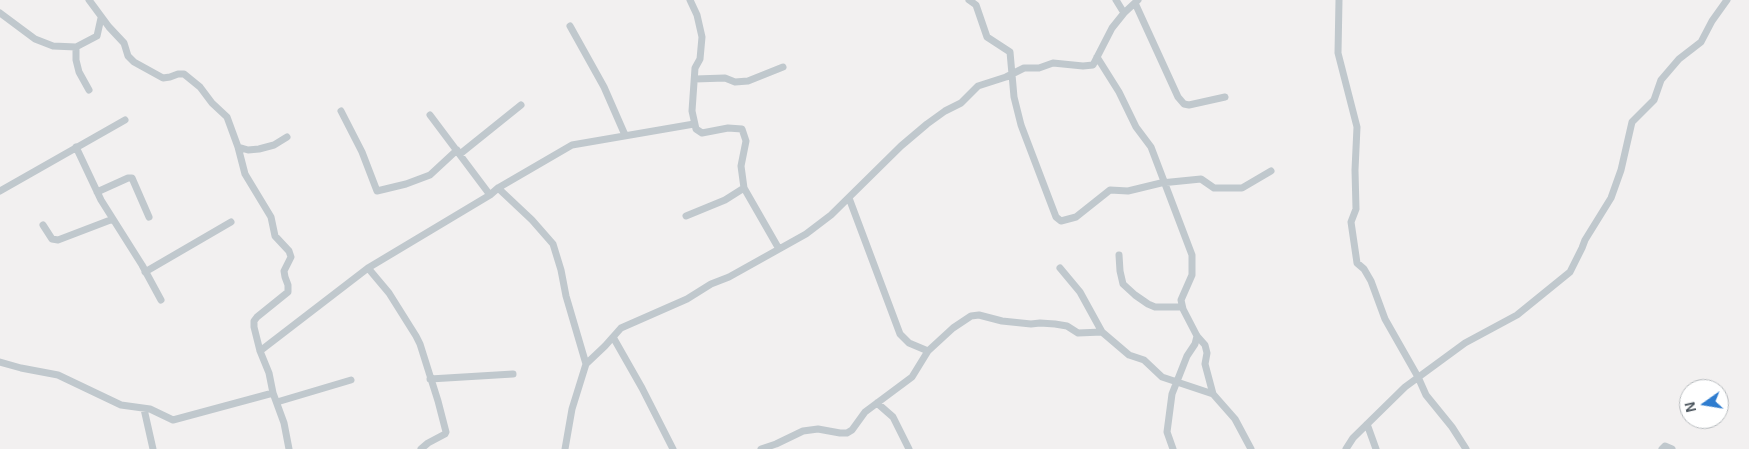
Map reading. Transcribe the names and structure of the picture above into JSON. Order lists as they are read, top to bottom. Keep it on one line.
{"north":"left"}
